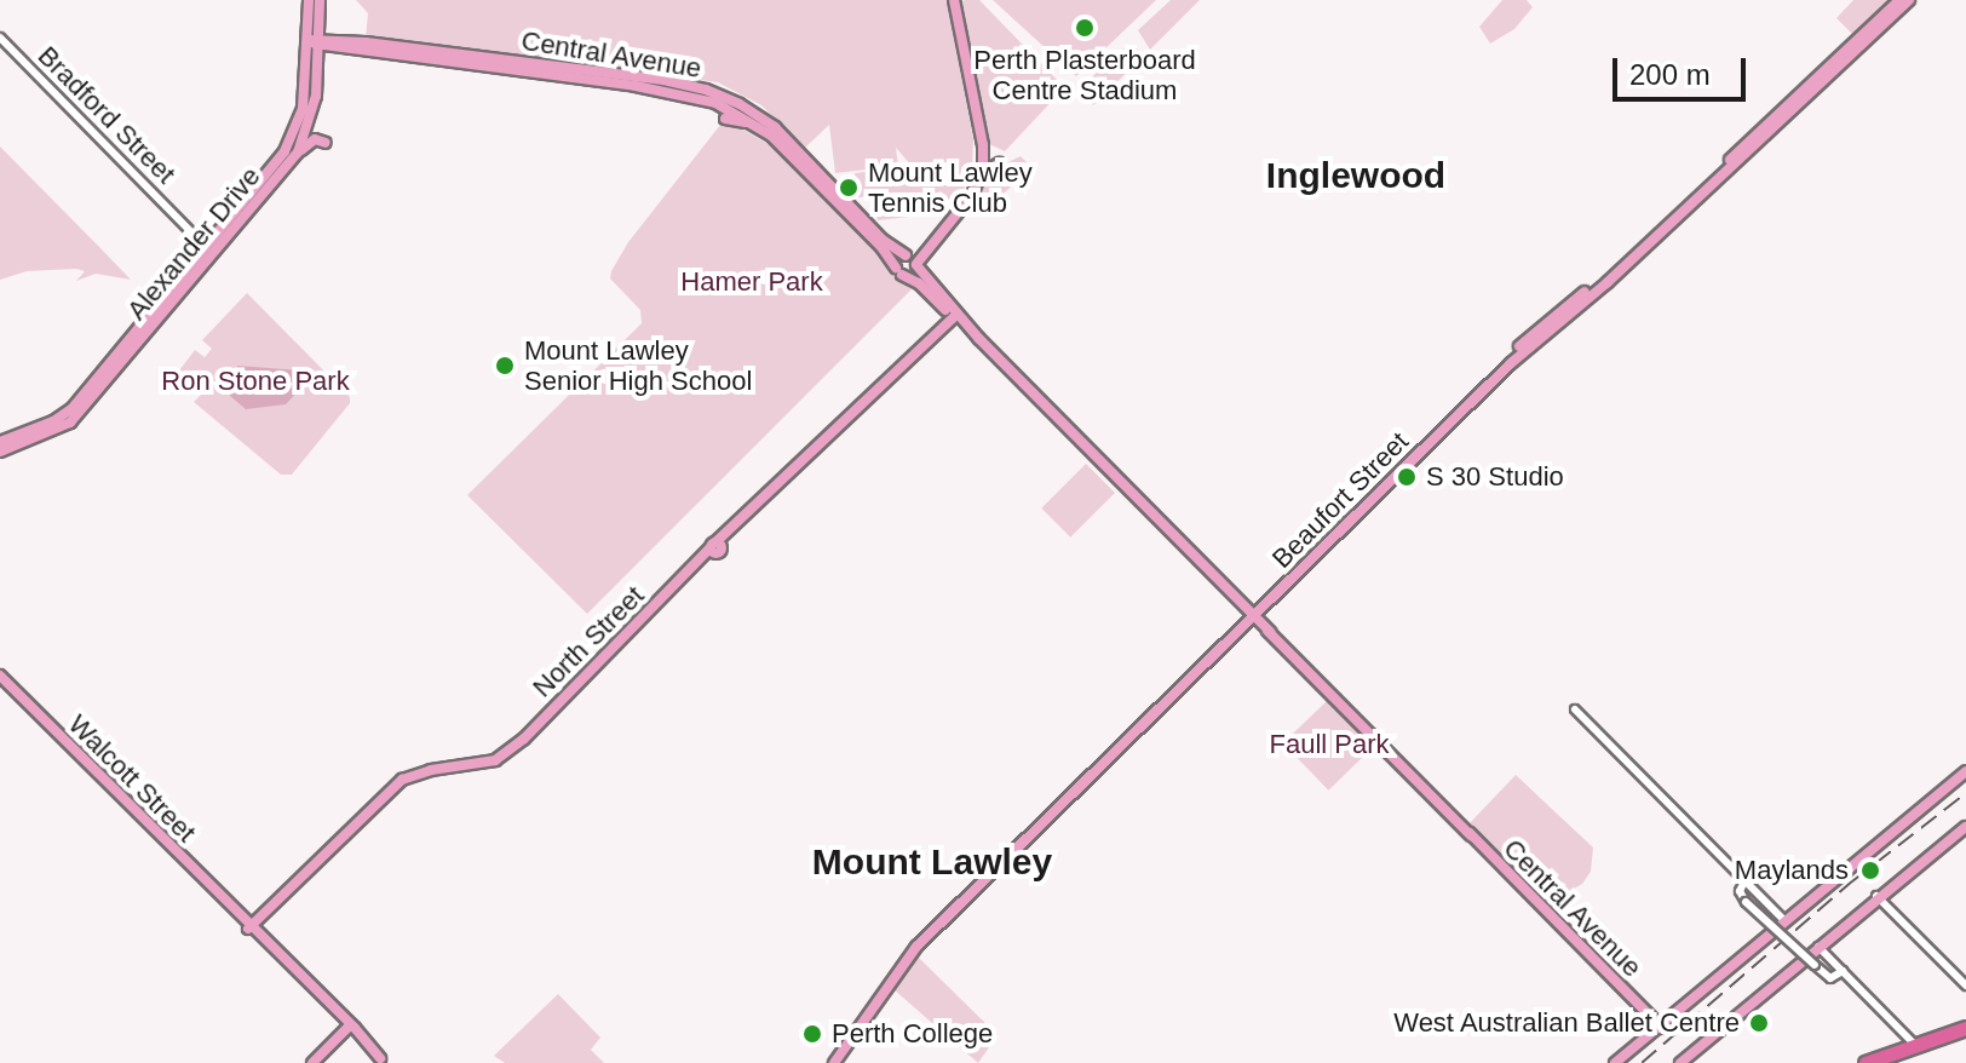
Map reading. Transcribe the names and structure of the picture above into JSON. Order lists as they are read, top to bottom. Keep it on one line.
{"streets":{"main road":["Central Avenue","Alexander Drive","Beaufort Street","North Street","Walcott Street"],"street":["Bradford Street"]},"crossings":[["Central Avenue","Alexander Drive"],["Central Avenue","Beaufort Street"],["Central Avenue","North Street"],["Bradford Street","Alexander Drive"],["North Street","Walcott Street"]],"districts":["Inglewood","Mount Lawley"],"parks":["Hamer Park","Ron Stone Park","Faull Park"],"places":["Perth Plasterboard Centre Stadium","Mount Lawley Tennis Club","Mount Lawley Senior High School","S 30 Studio","Maylands","West Australian Ballet Centre","Perth College"],"scale_bar":"200 m"}
